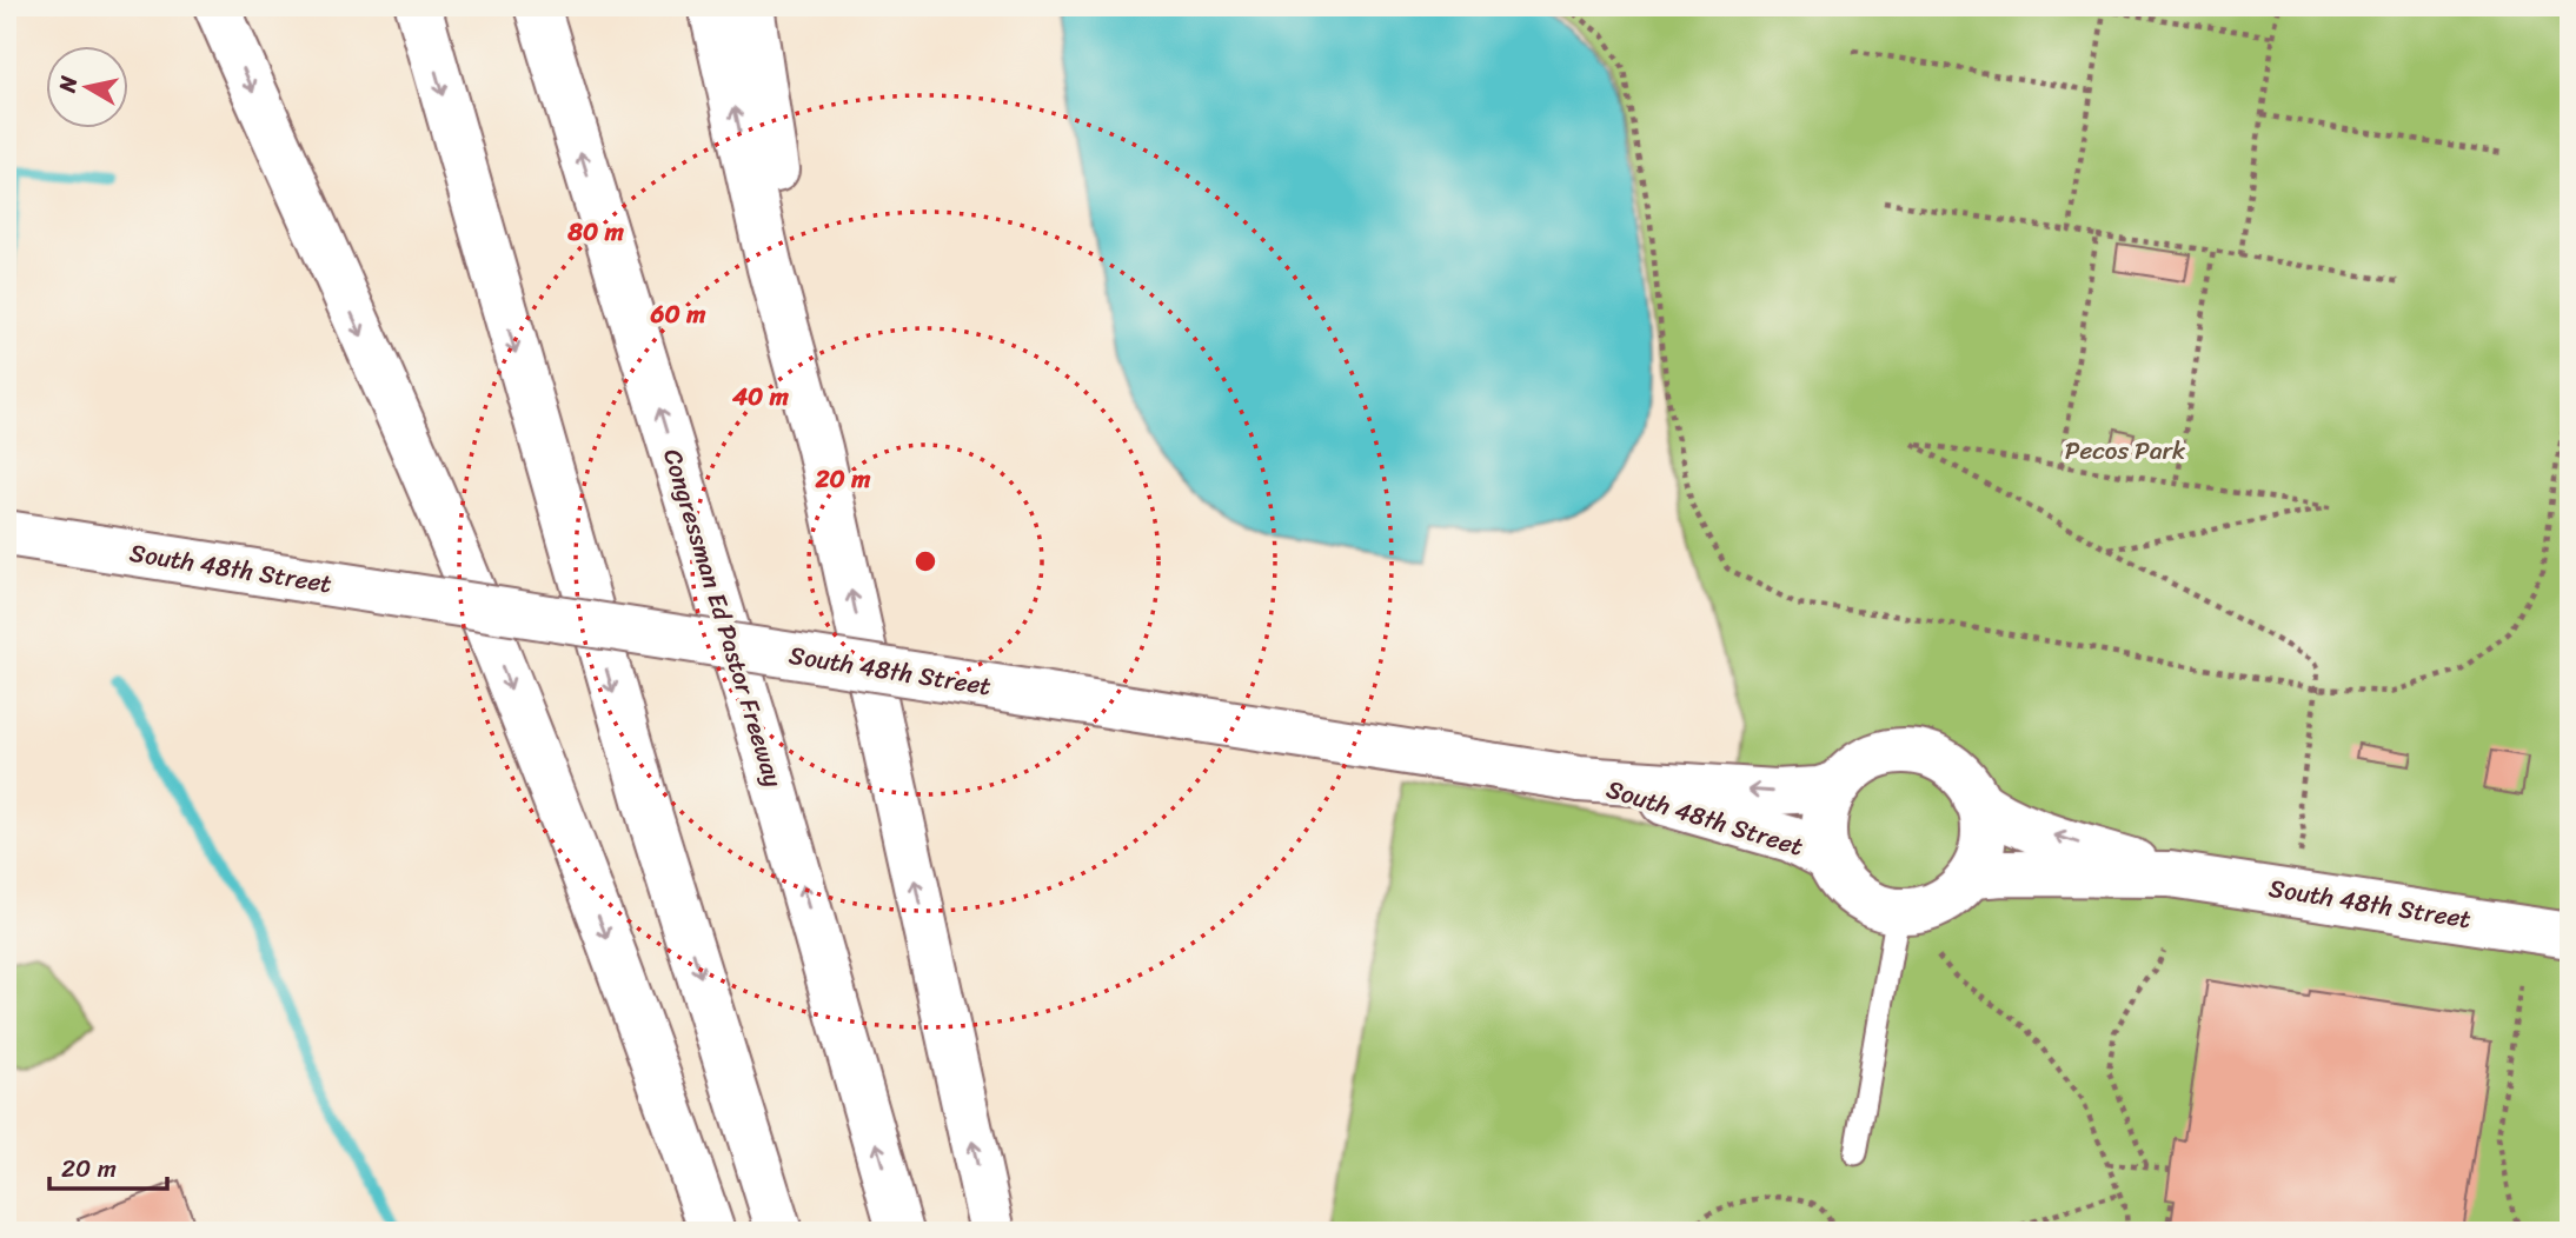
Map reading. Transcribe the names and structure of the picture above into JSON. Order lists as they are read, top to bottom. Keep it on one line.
{"streets":{"main road":["South 48th Street","Congressman Ed Pastor Freeway"]},"parks":["Pecos Park"],"scale_bar":"20 m","north":"left","rings":["80 m","60 m","40 m","20 m"]}
